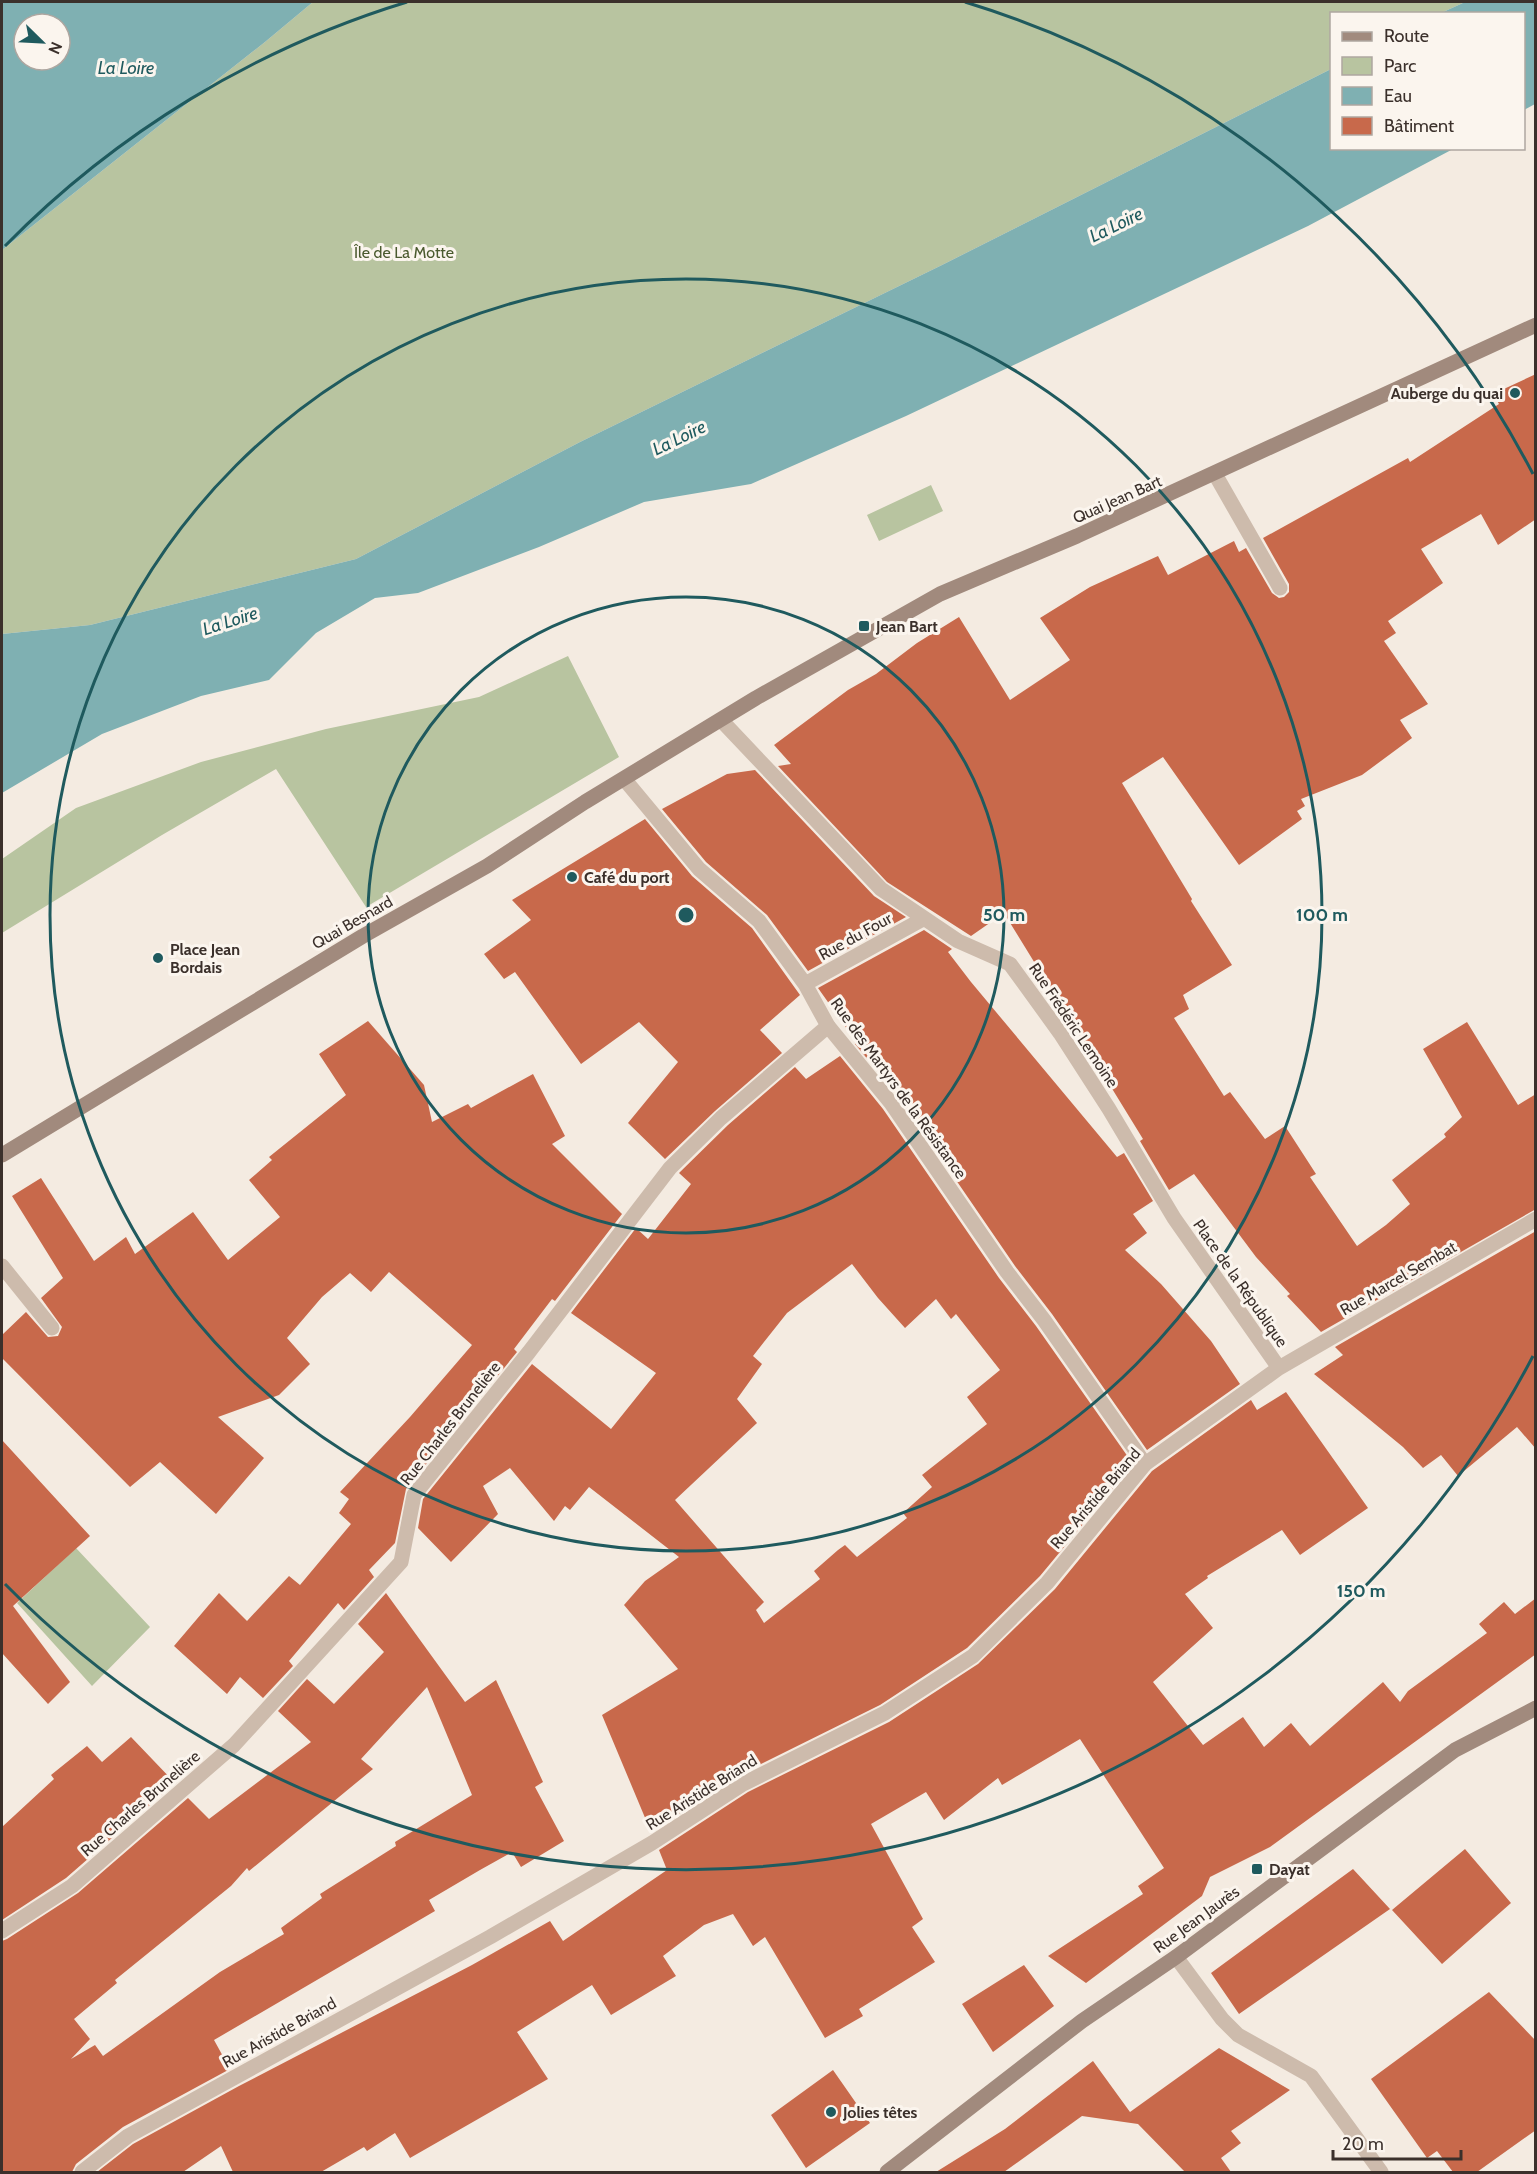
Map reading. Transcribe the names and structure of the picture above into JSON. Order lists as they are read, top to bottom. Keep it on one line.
{"streets":{"street":["Quai Jean Bart","Quai Besnard","Rue du Four","Rue Frédéric Lemoine","Rue des Martyrs de la Résistance","Rue Marcel Sembat","Place de la République","Rue Charles Brunelière","Rue Aristide Briand","Rue Jean Jaurès"]},"crossings":[["Quai Jean Bart","Quai Besnard"],["Quai Jean Bart","Rue Frédéric Lemoine"],["Quai Besnard","Rue Frédéric Lemoine"],["Quai Besnard","Rue des Martyrs de la Résistance"],["Rue du Four","Rue Frédéric Lemoine"],["Rue du Four","Rue des Martyrs de la Résistance"],["Rue Frédéric Lemoine","Place de la République"],["Rue des Martyrs de la Résistance","Rue Charles Brunelière"],["Rue des Martyrs de la Résistance","Rue Aristide Briand"],["Rue Marcel Sembat","Place de la République"],["Rue Marcel Sembat","Rue Aristide Briand"],["Place de la République","Rue Aristide Briand"]],"water":["La Loire"],"parks":["Île de La Motte"],"places":{"other":["Auberge du quai","Café du port","Place Jean Bordais","Jolies têtes"],"transit":["Jean Bart","Dayat"]},"legend":["Route","Parc","Eau","Bâtiment"],"scale_bar":"20 m","north":"bottom right","rings":["50 m","100 m","150 m"]}
